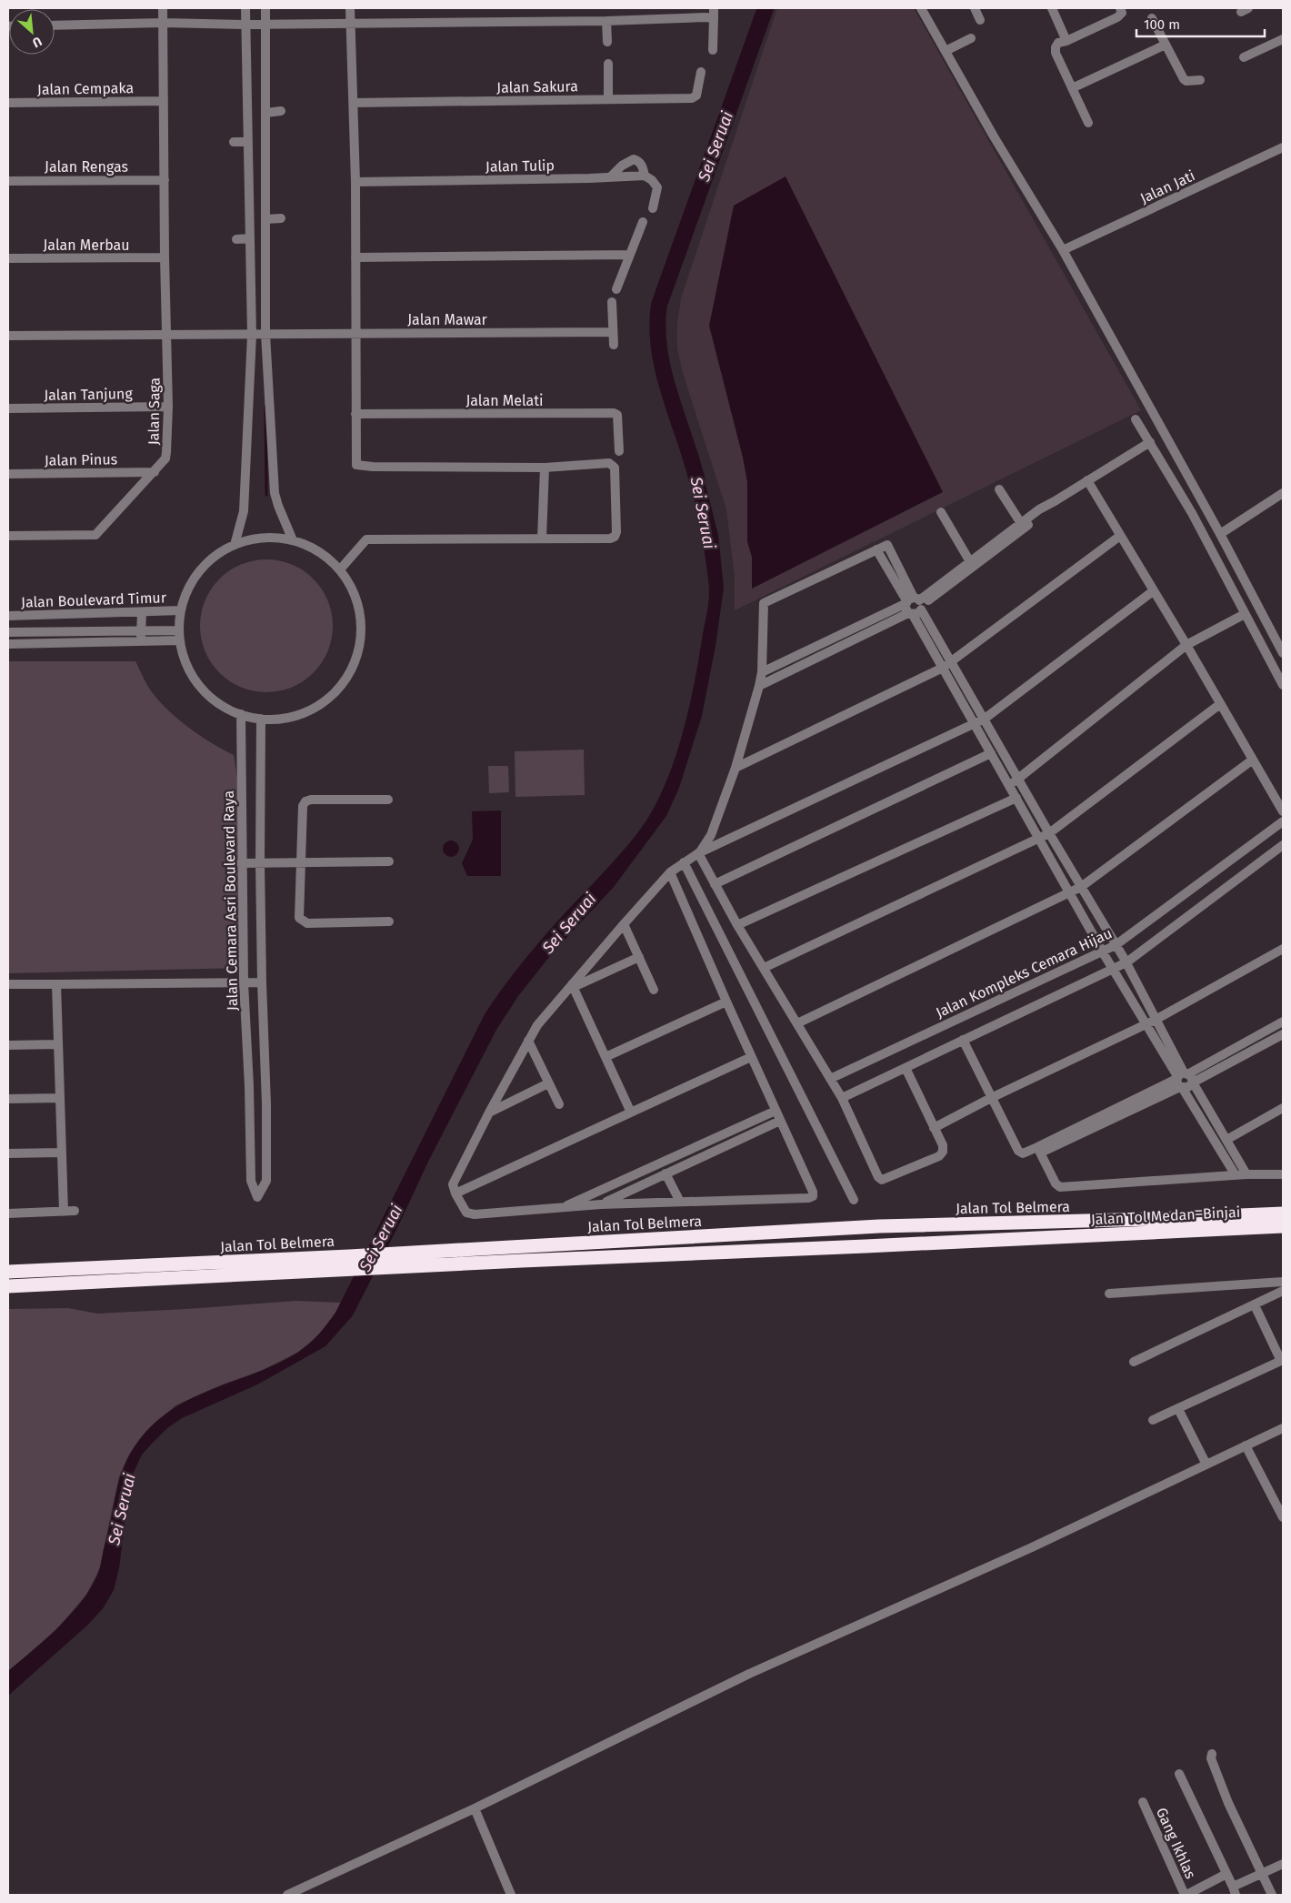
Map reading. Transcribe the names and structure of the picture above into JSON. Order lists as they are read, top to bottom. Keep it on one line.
{"streets":{"highway":["Jalan Tol Belmera","Jalan Tol Medan–Binjai"],"street":["Jalan Sakura","Jalan Cempaka","Jalan Tulip","Jalan Rengas","Jalan Jati","Jalan Merbau","Jalan Mawar","Jalan Tanjung","Jalan Melati","Jalan Saga","Jalan Pinus","Jalan Boulevard Timur","Jalan Cemara Asri Boulevard Raya","Jalan Kompleks Cemara Hijau","Gang Ikhlas"]},"crossings":[["Jalan Cempaka","Jalan Saga"],["Jalan Rengas","Jalan Saga"],["Jalan Merbau","Jalan Saga"],["Jalan Mawar","Jalan Saga"],["Jalan Tanjung","Jalan Saga"],["Jalan Saga","Jalan Pinus"],["Jalan Tol Belmera","Jalan Tol Medan–Binjai"]],"water":["Sei Seruai"],"scale_bar":"100 m","north":"bottom right"}
